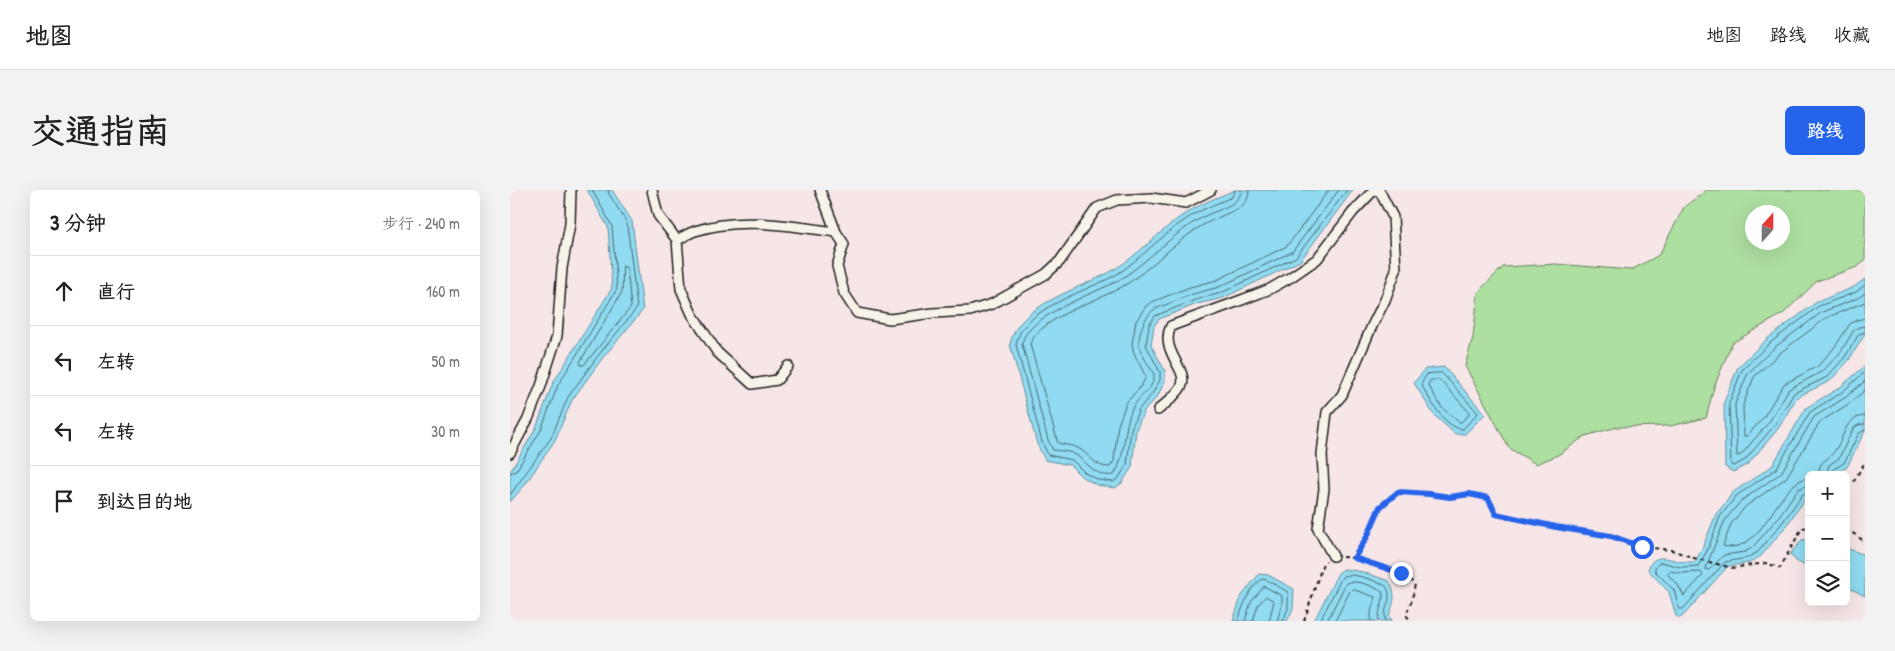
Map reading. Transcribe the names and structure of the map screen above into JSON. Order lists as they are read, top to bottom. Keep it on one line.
{"north":"top","page":{"header":"地图","nav":["地图","路线","收藏"],"buttons":"路线","title":"交通指南","heading":["3 分钟","步行 · 240 m"],"list":[["直行","160 m"],["左转","50 m"],["左转","30 m"],"到达目的地"],"map_buttons":["+","−"]}}
